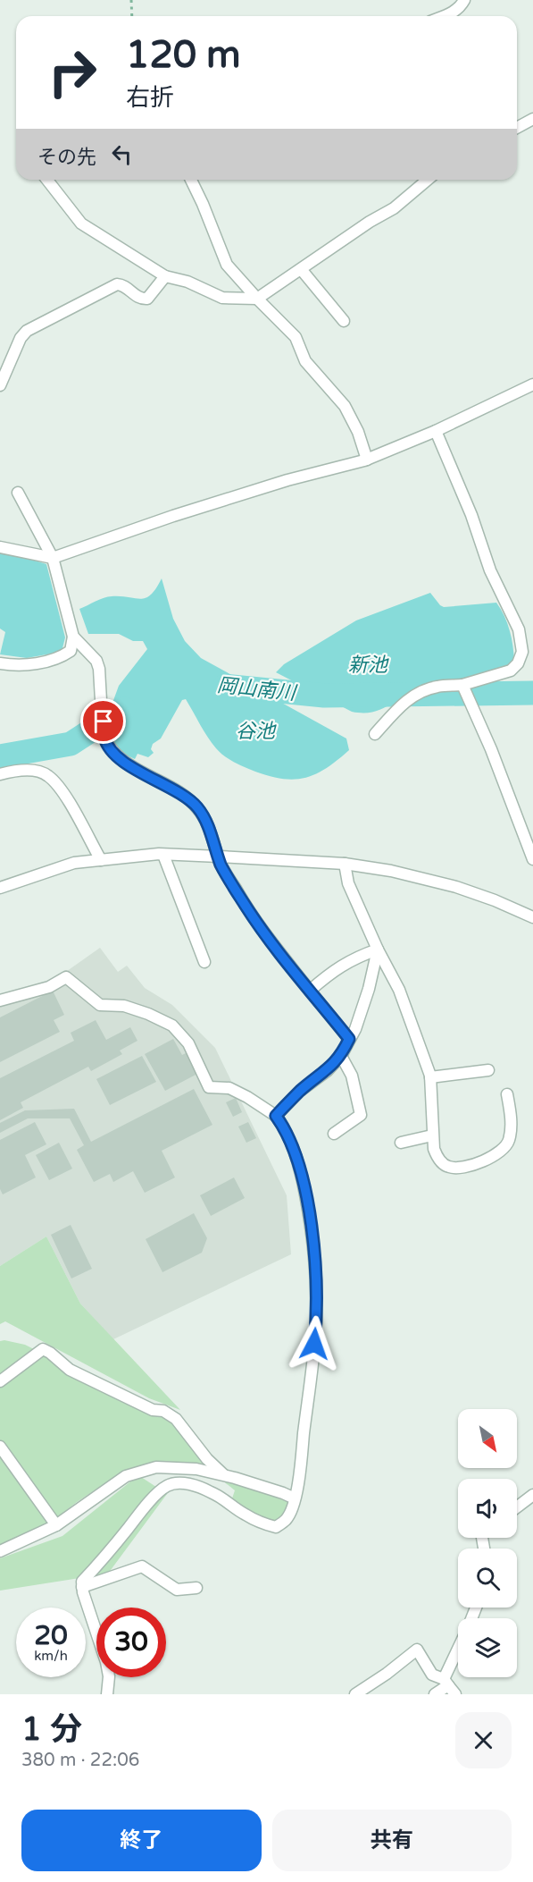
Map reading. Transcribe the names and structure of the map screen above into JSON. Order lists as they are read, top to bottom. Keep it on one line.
{"water":["新池","岡山南川","谷池"],"north":"bottom right","page":{"turn":["120 m","右折"],"then":"その先","speed":"20 km/h","limit":"30","heading":["1 分","380 m · 22:06"],"buttons":["終了","共有"]}}
